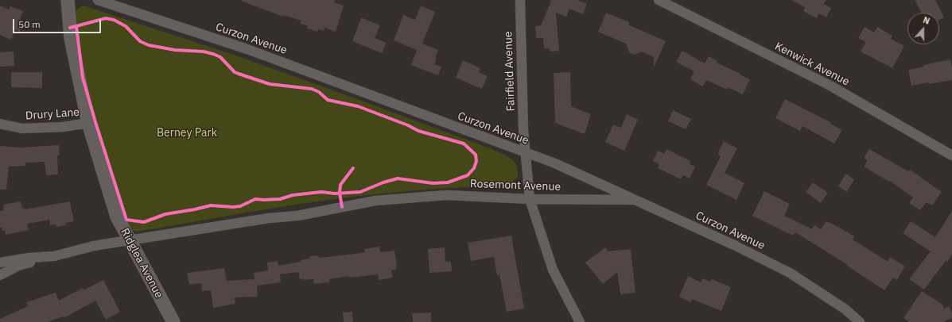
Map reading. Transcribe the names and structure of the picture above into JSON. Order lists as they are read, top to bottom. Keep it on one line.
{"streets":{"street":["Curzon Avenue","Kenwick Avenue","Fairfield Avenue","Drury Lane","Rosemont Avenue","Ridglea Avenue"]},"crossings":[["Curzon Avenue","Fairfield Avenue"],["Curzon Avenue","Rosemont Avenue"],["Fairfield Avenue","Rosemont Avenue"],["Drury Lane","Ridglea Avenue"],["Rosemont Avenue","Ridglea Avenue"]],"parks":["Berney Park"],"scale_bar":"50 m","north":"top"}
